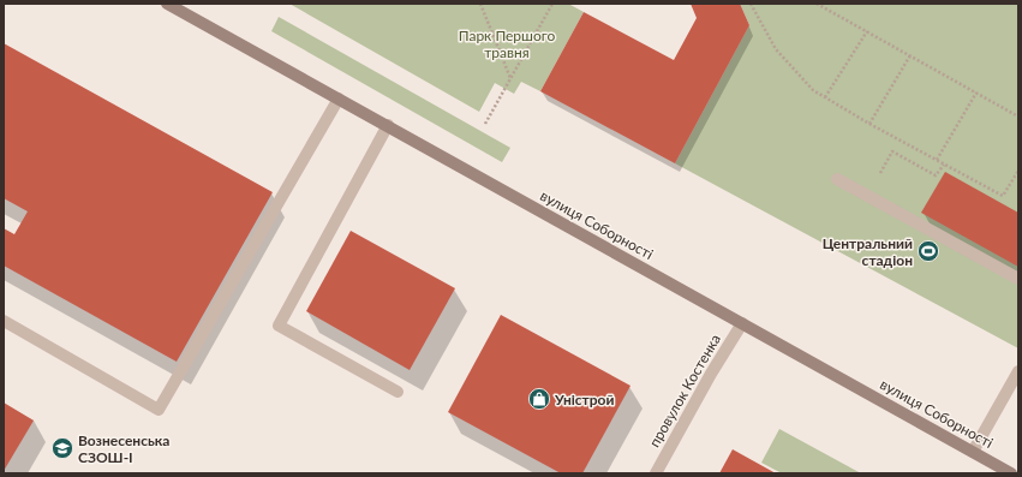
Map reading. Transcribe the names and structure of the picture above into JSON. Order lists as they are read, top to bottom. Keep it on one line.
{"streets":{"main road":["вулиця Соборності"],"street":["провулок Костенка"]},"crossings":[["вулиця Соборності","провулок Костенка"]],"parks":["Парк Першого травня"],"places":{"sports":["Центральний стадіон"],"shop":["Уністрой"],"school or university":["Вознесенська СЗОШ-І"]}}
